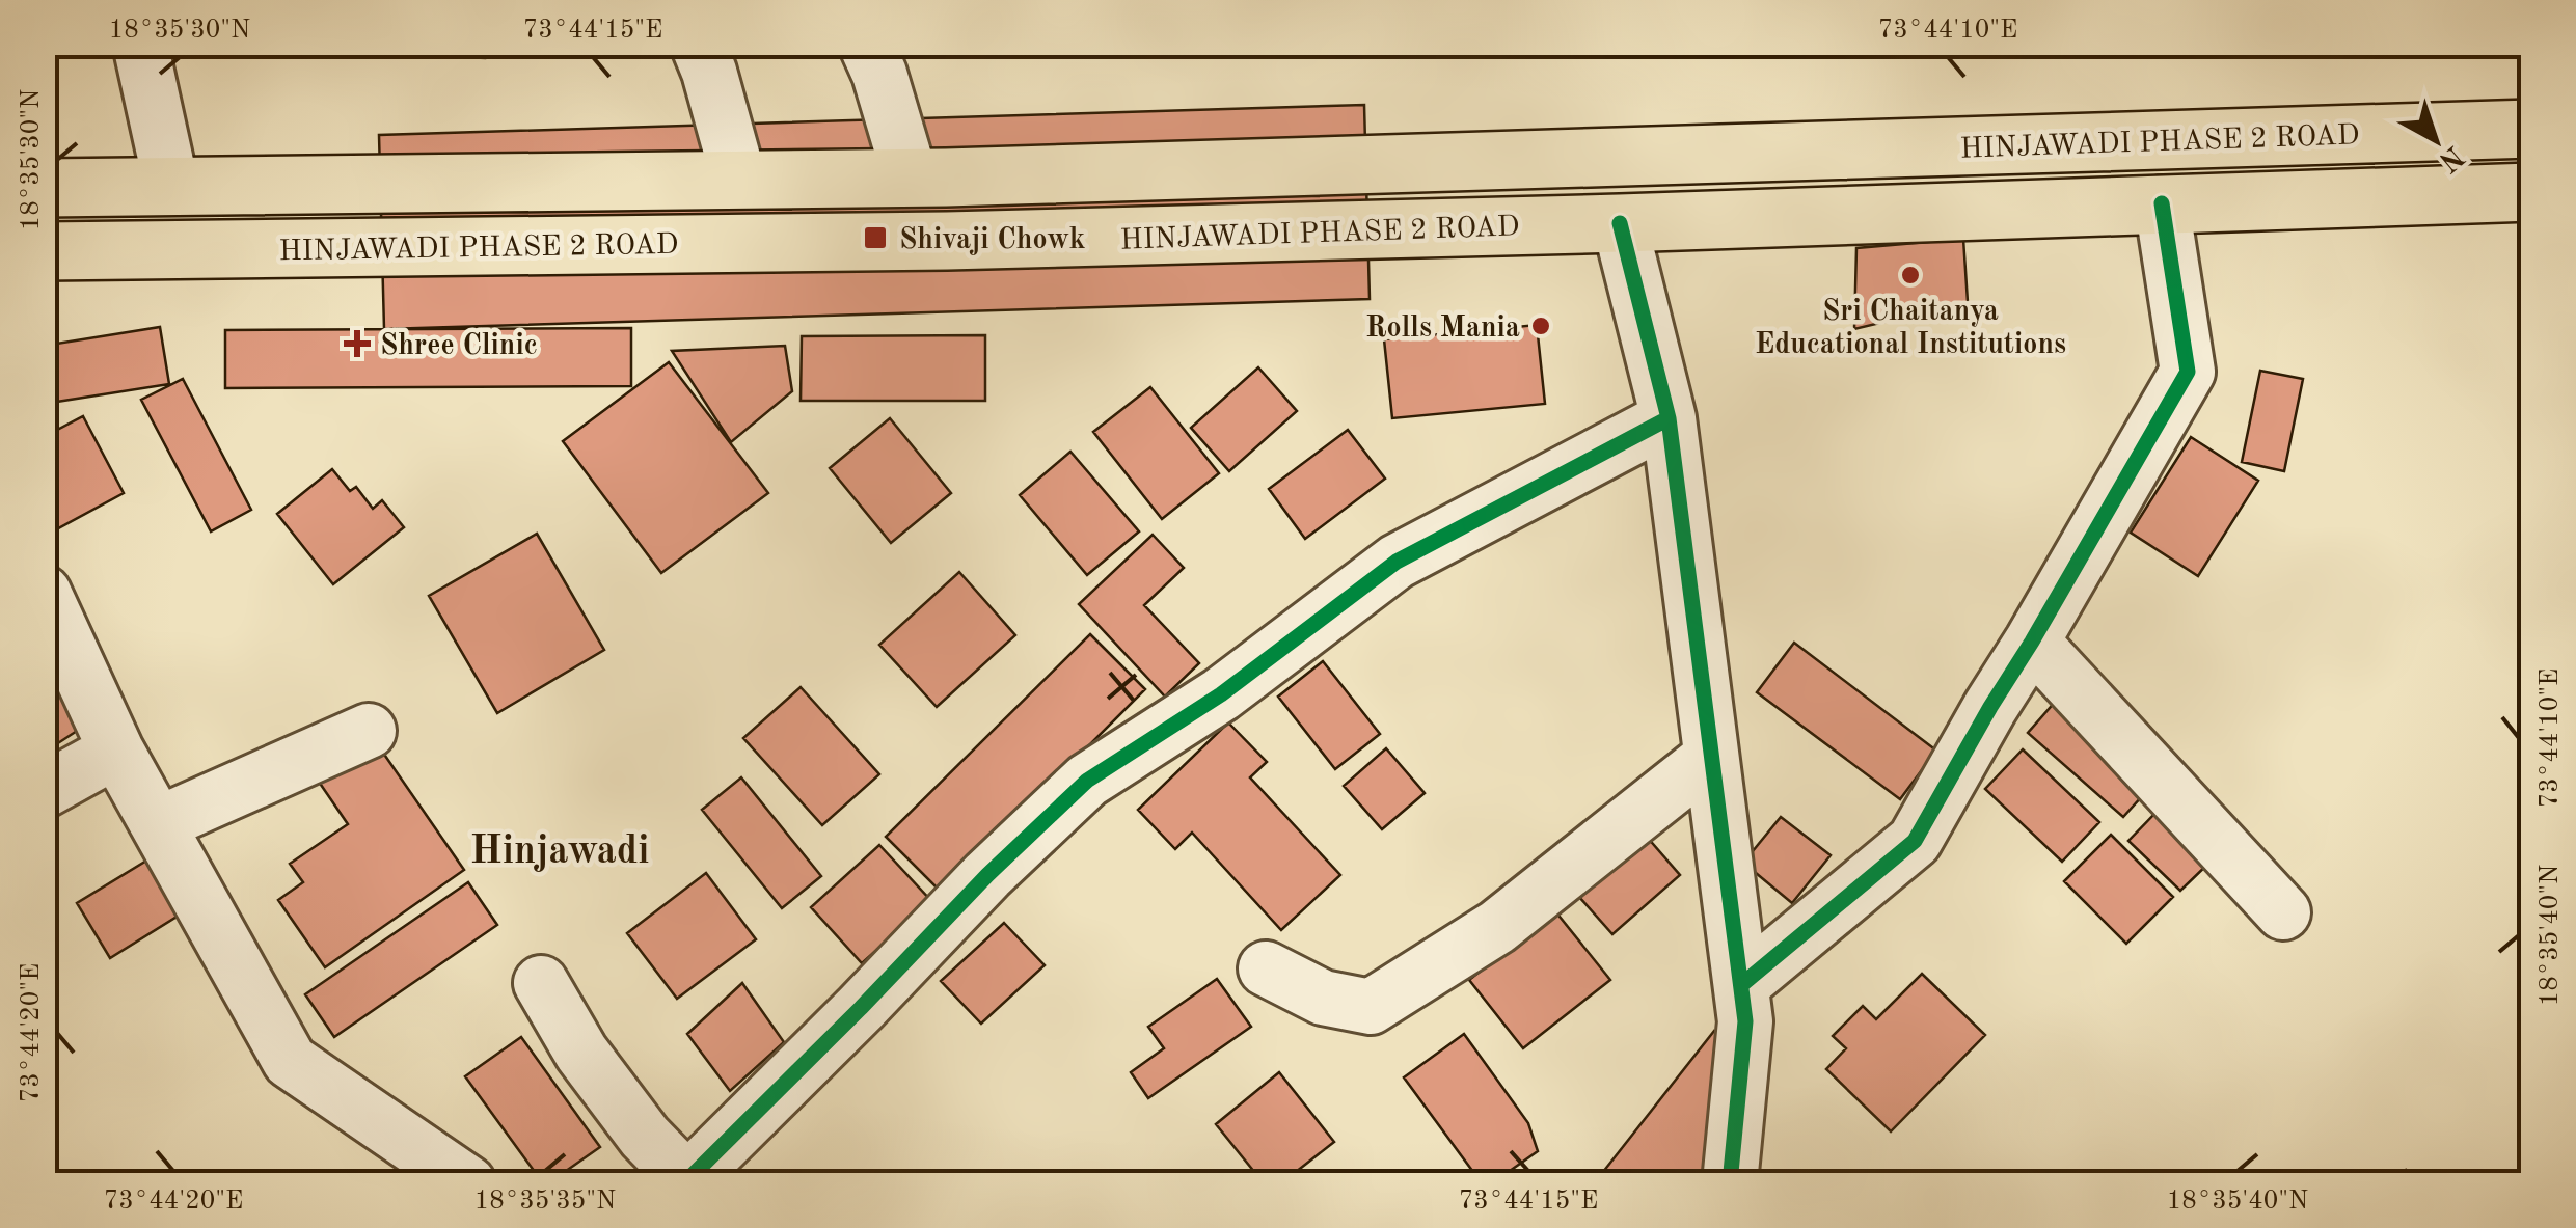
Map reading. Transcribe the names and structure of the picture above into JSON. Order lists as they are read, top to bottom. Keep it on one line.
{"streets":{"main road":["HINJAWADI PHASE 2 ROAD"]},"districts":["Hinjawadi"],"places":{"transit":["Shivaji Chowk"],"other":["Sri Chaitanya Educational Institutions","Rolls Mania"],"health":["Shree Clinic"]},"north":"bottom right","coordinates":["18°35'30\"N","73°44'15\"E","73°44'10\"E","18°35'40\"N","73°44'20\"E","18°35'35\"N"]}
